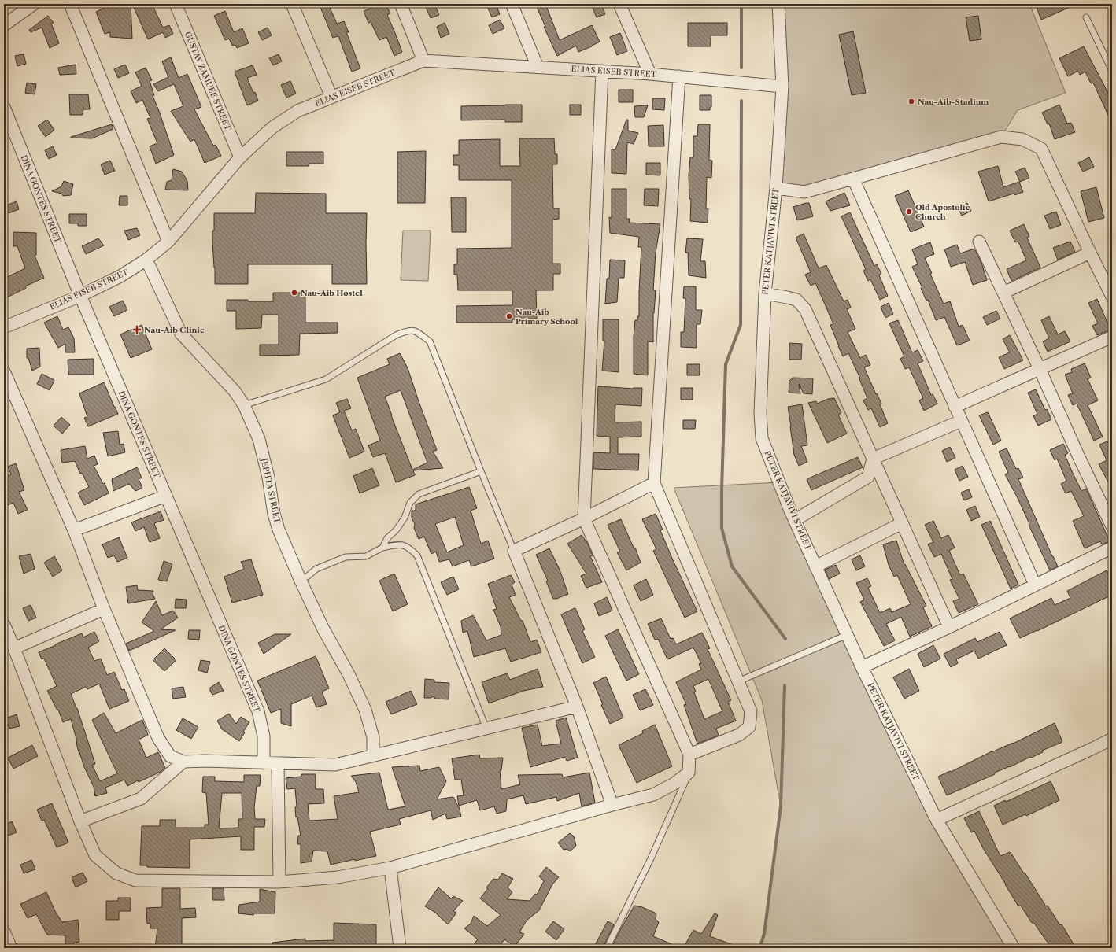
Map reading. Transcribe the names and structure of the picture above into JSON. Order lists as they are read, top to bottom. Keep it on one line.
{"streets":{"street":["ELIAS EISEB STREET","GUSTAV ZAMUEE STREET","DINA GONTES STREET","PETER KATJAVIVI STREET","JEPHTA STREET"]},"crossings":[["ELIAS EISEB STREET","GUSTAV ZAMUEE STREET"],["ELIAS EISEB STREET","DINA GONTES STREET"],["ELIAS EISEB STREET","PETER KATJAVIVI STREET"],["ELIAS EISEB STREET","JEPHTA STREET"]],"places":{"other":["Nau-Aib-Stadium","Old Apostolic Church","Nau-Aib Hostel","Nau-Aib Primary School"],"health":["Nau-Aib Clinic"]}}
